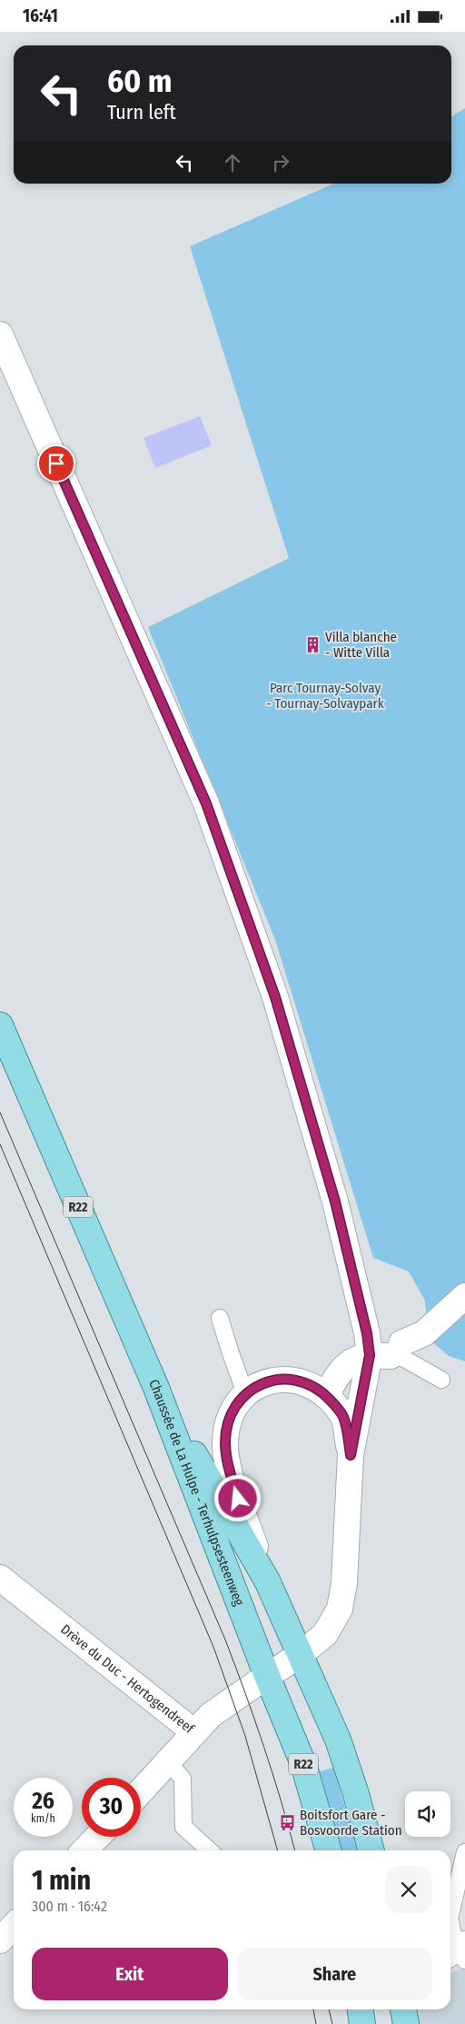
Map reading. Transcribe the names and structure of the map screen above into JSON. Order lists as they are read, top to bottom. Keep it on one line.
{"streets":{"main road":["R22","Chaussée de La Hulpe - Terhulpsesteenweg"],"street":["Drève du Duc - Hertogendreef"]},"crossings":[["R22","Chaussée de La Hulpe - Terhulpsesteenweg"],["Chaussée de La Hulpe - Terhulpsesteenweg","Drève du Duc - Hertogendreef"]],"parks":["Parc Tournay-Solvay - Tournay-Solvaypark"],"places":{"building":["Villa blanche - Witte Villa"],"bus stop":["Boitsfort Gare - Bosvoorde Station"]},"page":{"status":"16:41","turn":["60 m","Turn left"],"speed":"26 km/h","limit":"30","heading":["1 min","300 m · 16:42"],"buttons":["Exit","Share"]}}
